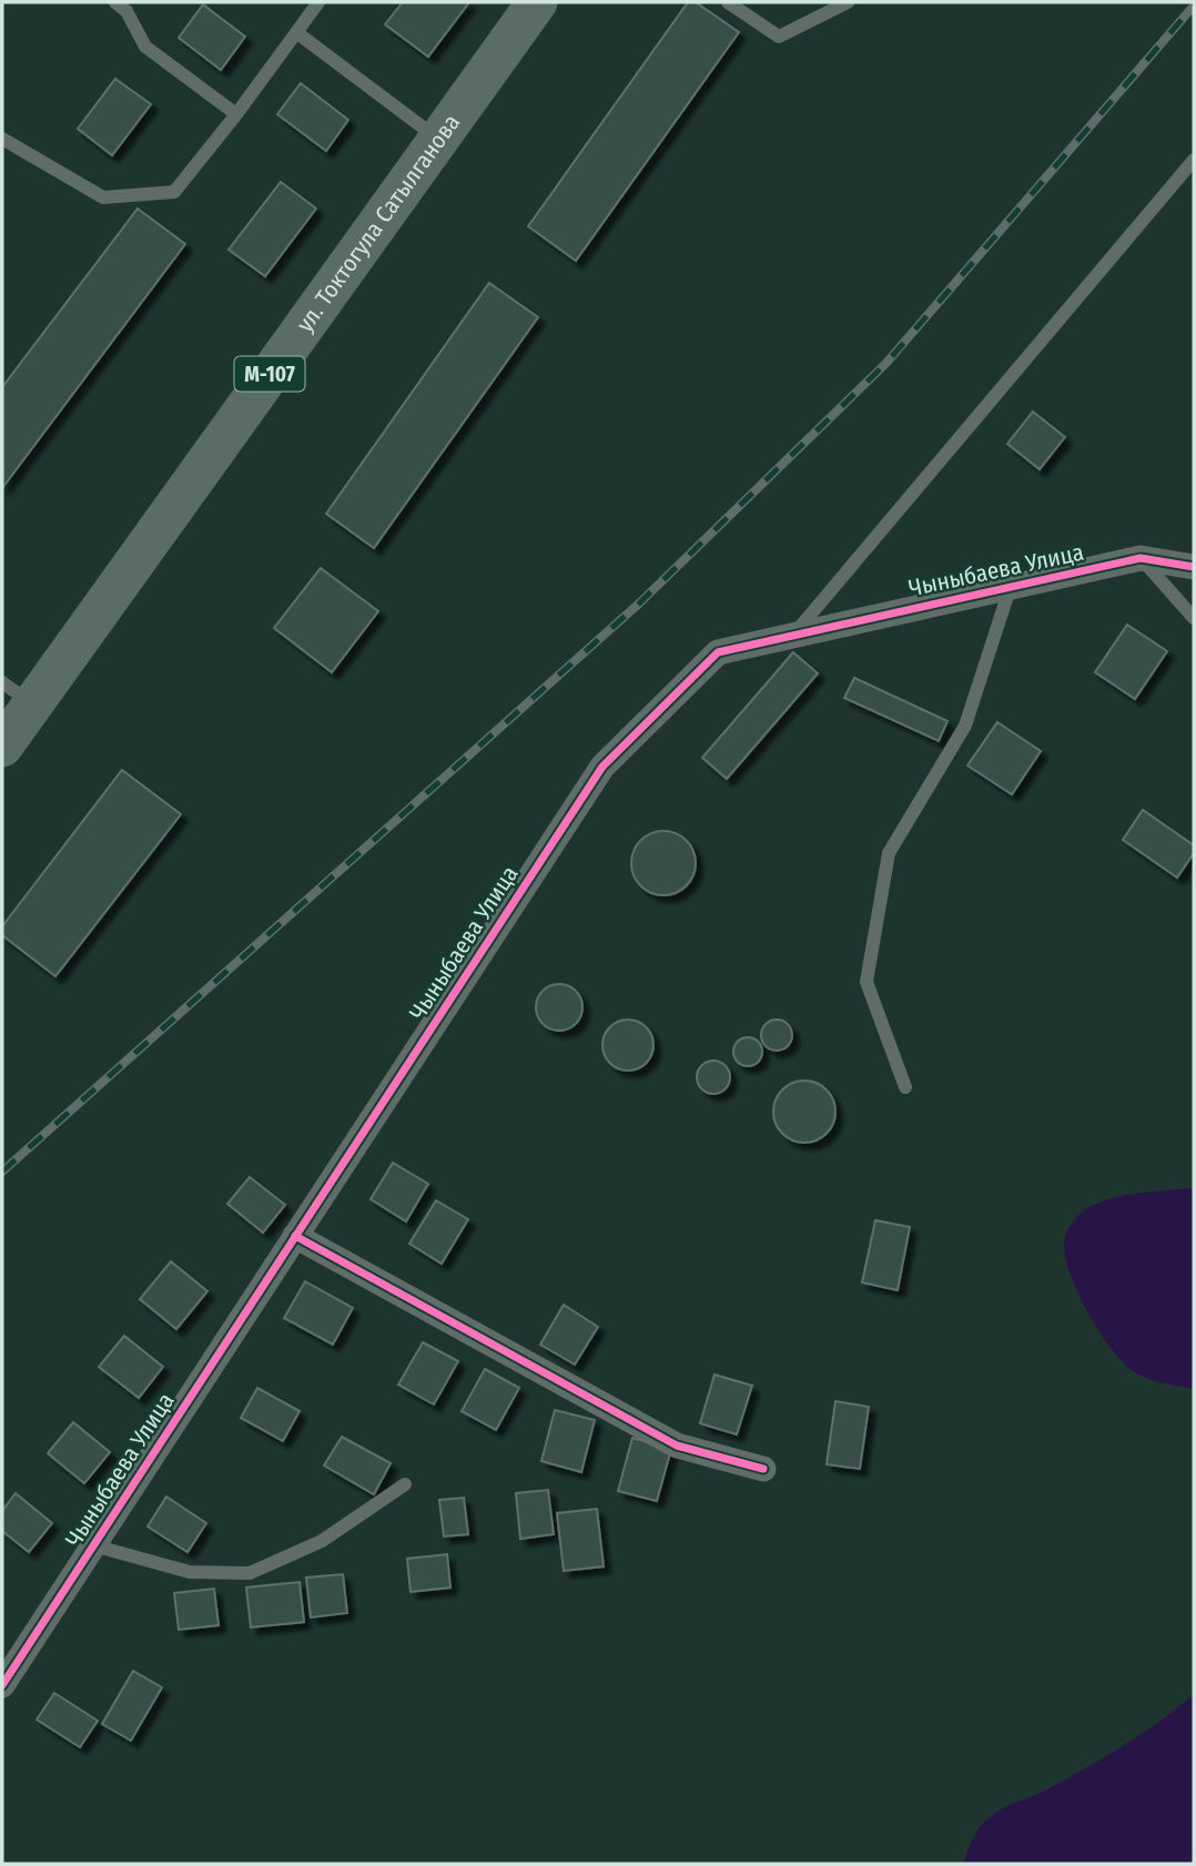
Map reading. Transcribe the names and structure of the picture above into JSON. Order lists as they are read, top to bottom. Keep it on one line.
{"streets":{"main road":["ул. Токтогула Сатылганова","М-107"],"street":["Чыныбаева Улица"]}}
